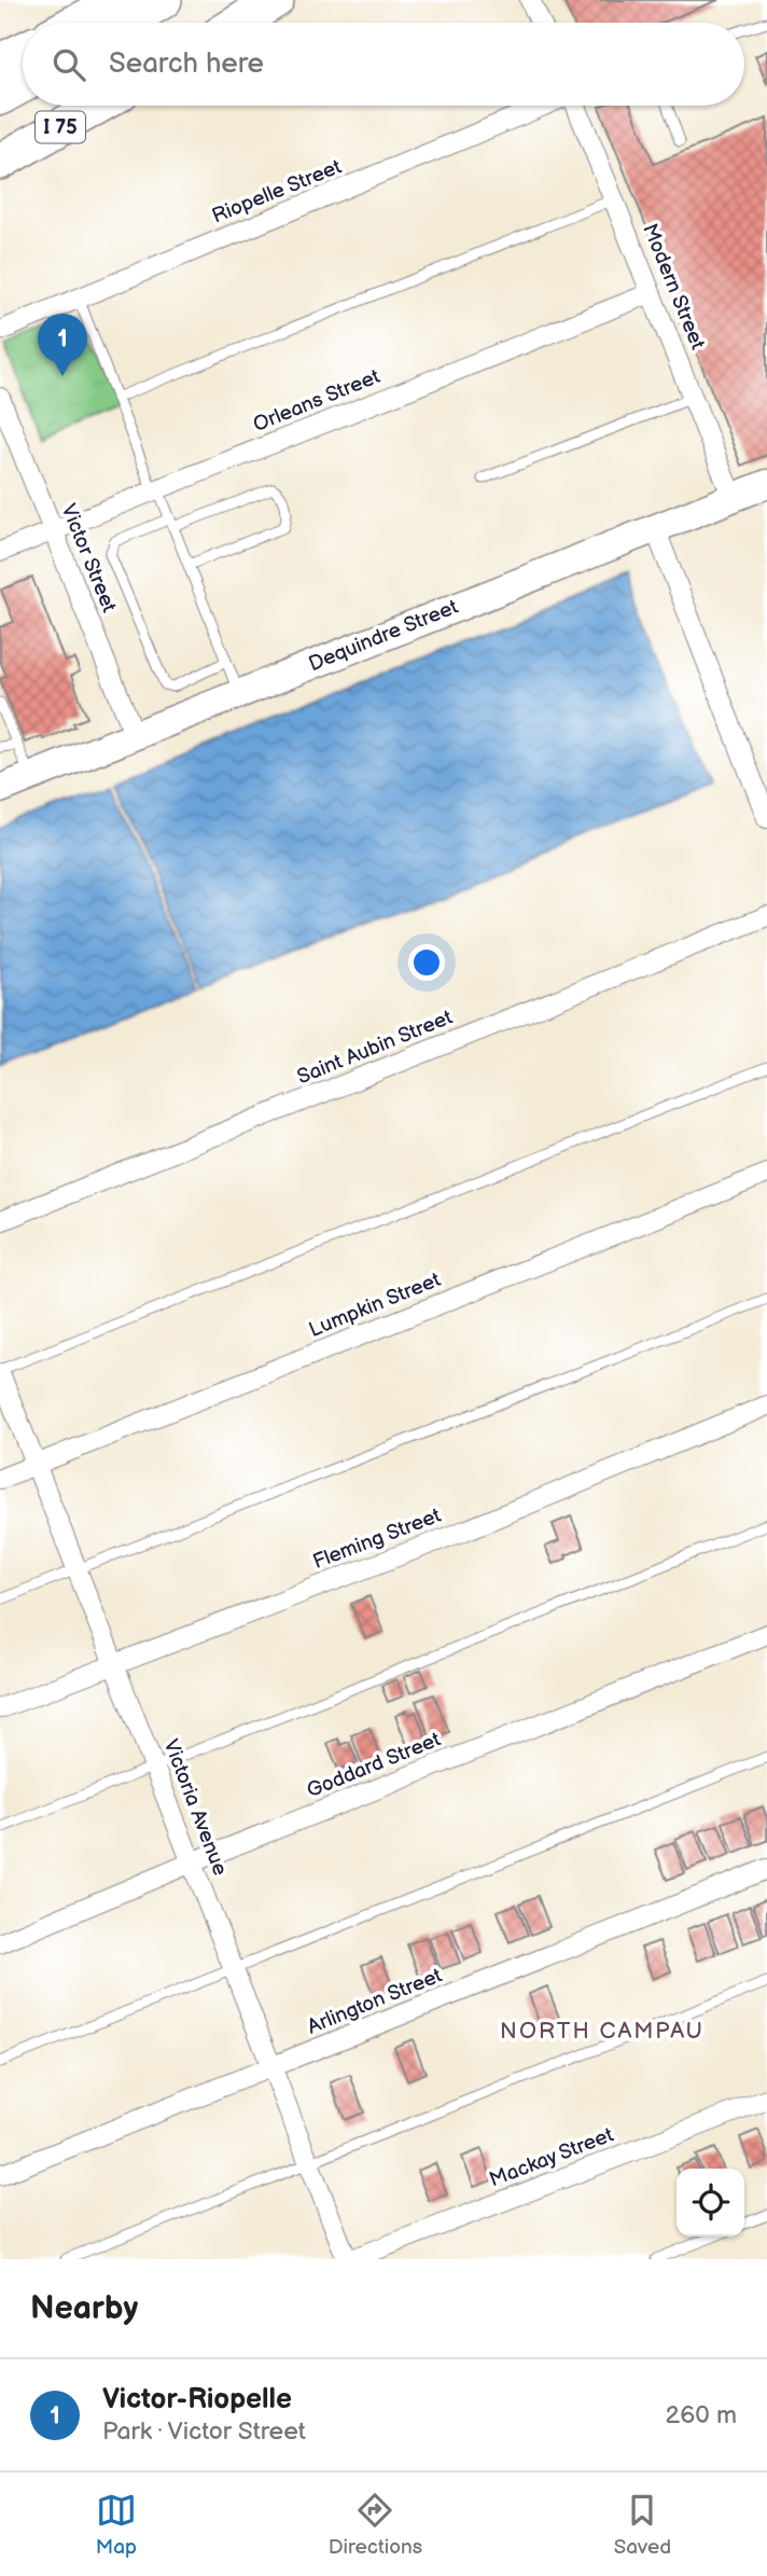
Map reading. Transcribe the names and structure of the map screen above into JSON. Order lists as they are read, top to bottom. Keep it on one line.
{"streets":{"highway":["I 75"],"street":["Riopelle Street","Modern Street","Orleans Street","Victor Street","Dequindre Street","Saint Aubin Street","Lumpkin Street","Fleming Street","Goddard Street","Victoria Avenue","Arlington Street","Mackay Street"]},"crossings":[["Modern Street","Orleans Street"],["Modern Street","Dequindre Street"],["Orleans Street","Victor Street"],["Victor Street","Dequindre Street"],["Lumpkin Street","Victoria Avenue"],["Fleming Street","Victoria Avenue"],["Goddard Street","Victoria Avenue"],["Victoria Avenue","Arlington Street"],["Victoria Avenue","Mackay Street"]],"districts":["NORTH CAMPAU"],"page":{"search":"Search here","pins":"1","heading":"Nearby","list":[{"mark":"1","name":"Victor-Riopelle","note":"Park · Victor Street","value":"260 m"}],"nav":["Map","Directions","Saved"]}}
